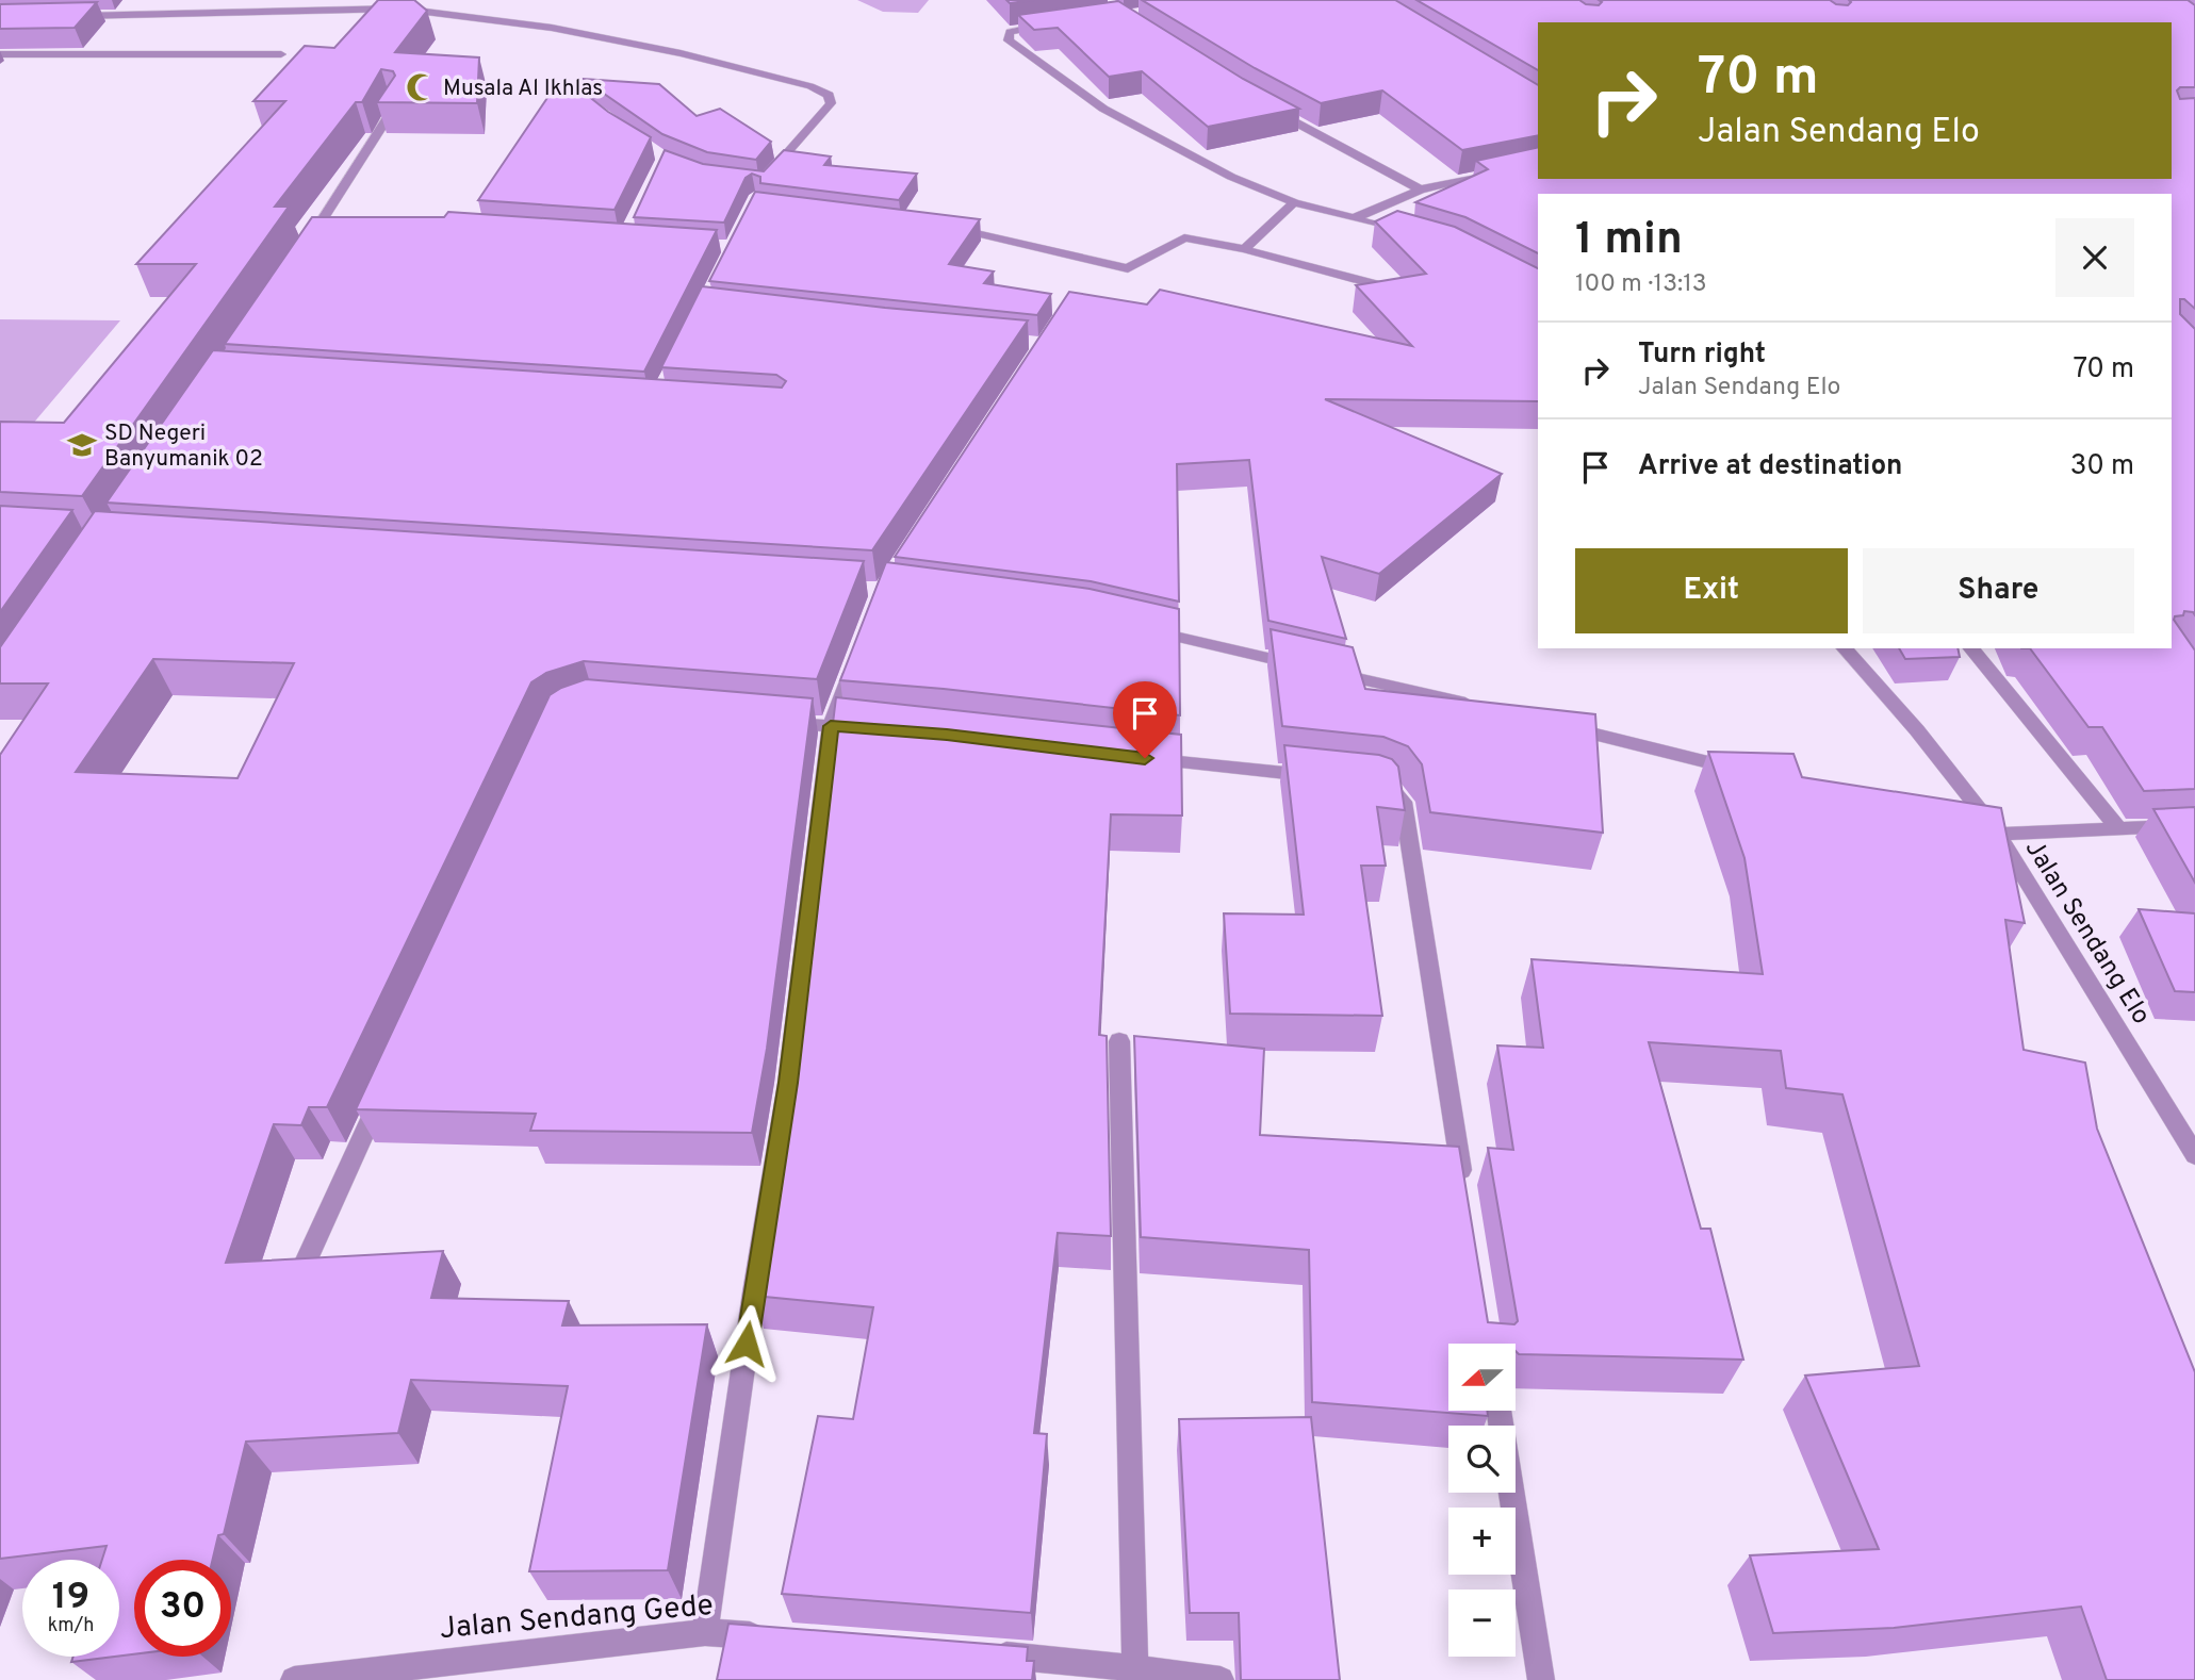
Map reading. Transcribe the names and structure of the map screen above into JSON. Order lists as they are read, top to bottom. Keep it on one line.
{"streets":{"street":["Jalan Sendang Elo","Jalan Sendang Gede"]},"places":{"mosque":["Musala Al Ikhlas"],"school or university":["SD Negeri Banyumanik 02"]},"north":"left","page":{"turn":["70 m","Jalan Sendang Elo"],"heading":["1 min","100 m · 13:13"],"list":[{"name":"Turn right","note":"Jalan Sendang Elo","value":"70 m"},{"name":"Arrive at destination","value":"30 m"}],"buttons":["Exit","Share"],"map_buttons":["+","−"],"speed":"19 km/h","limit":"30"}}
